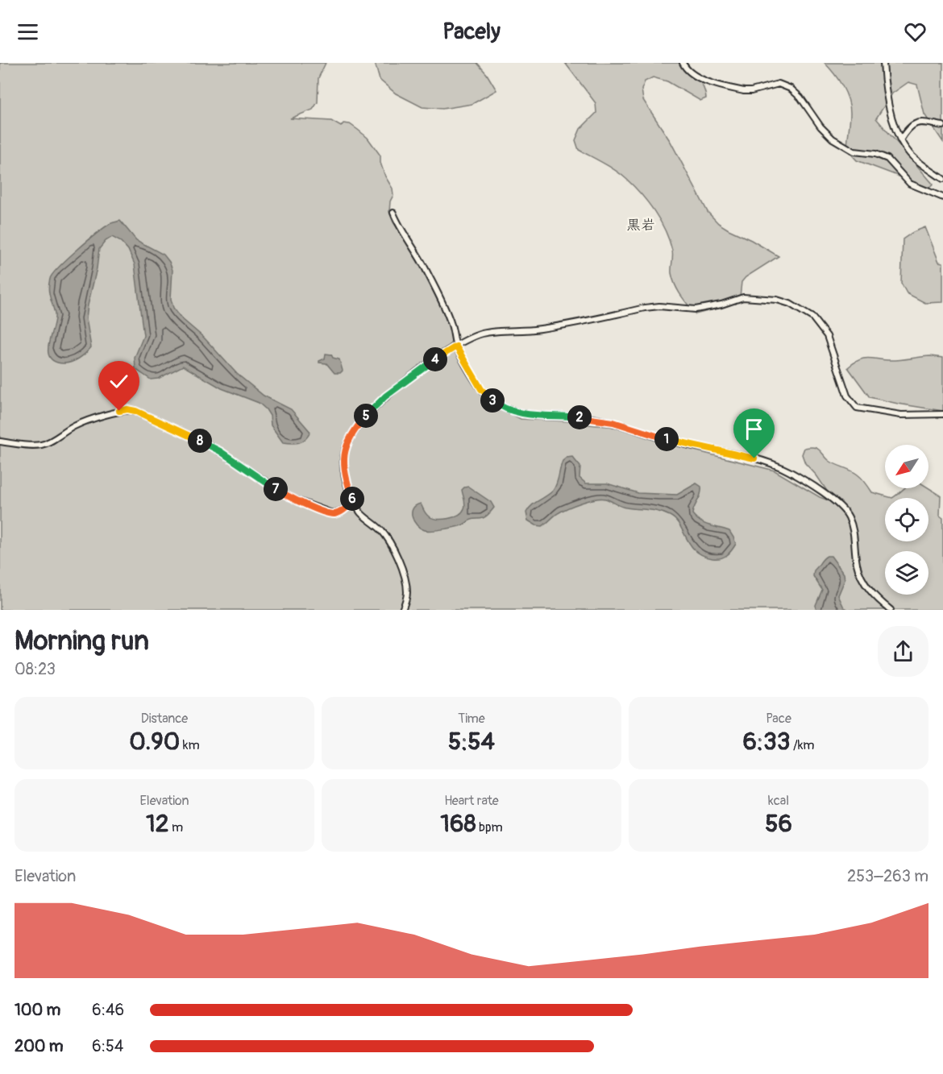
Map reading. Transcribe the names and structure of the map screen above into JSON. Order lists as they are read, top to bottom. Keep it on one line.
{"districts":["黒岩"],"north":"bottom left","page":{"header":"Pacely","pins":["4","3","5","2","1","8","7","6"],"heading":["Morning run","08:23"],"stats":[["Distance","0.90 km"],["Time","5:54"],["Pace","6:33 /km"],["Elevation","12 m"],["Heart rate","168 bpm"],["kcal","56"]],"chart":["Elevation","253–263 m"],"list":[{"name":"100 m","note":"6:46"},{"name":"200 m","note":"6:54"}]}}
